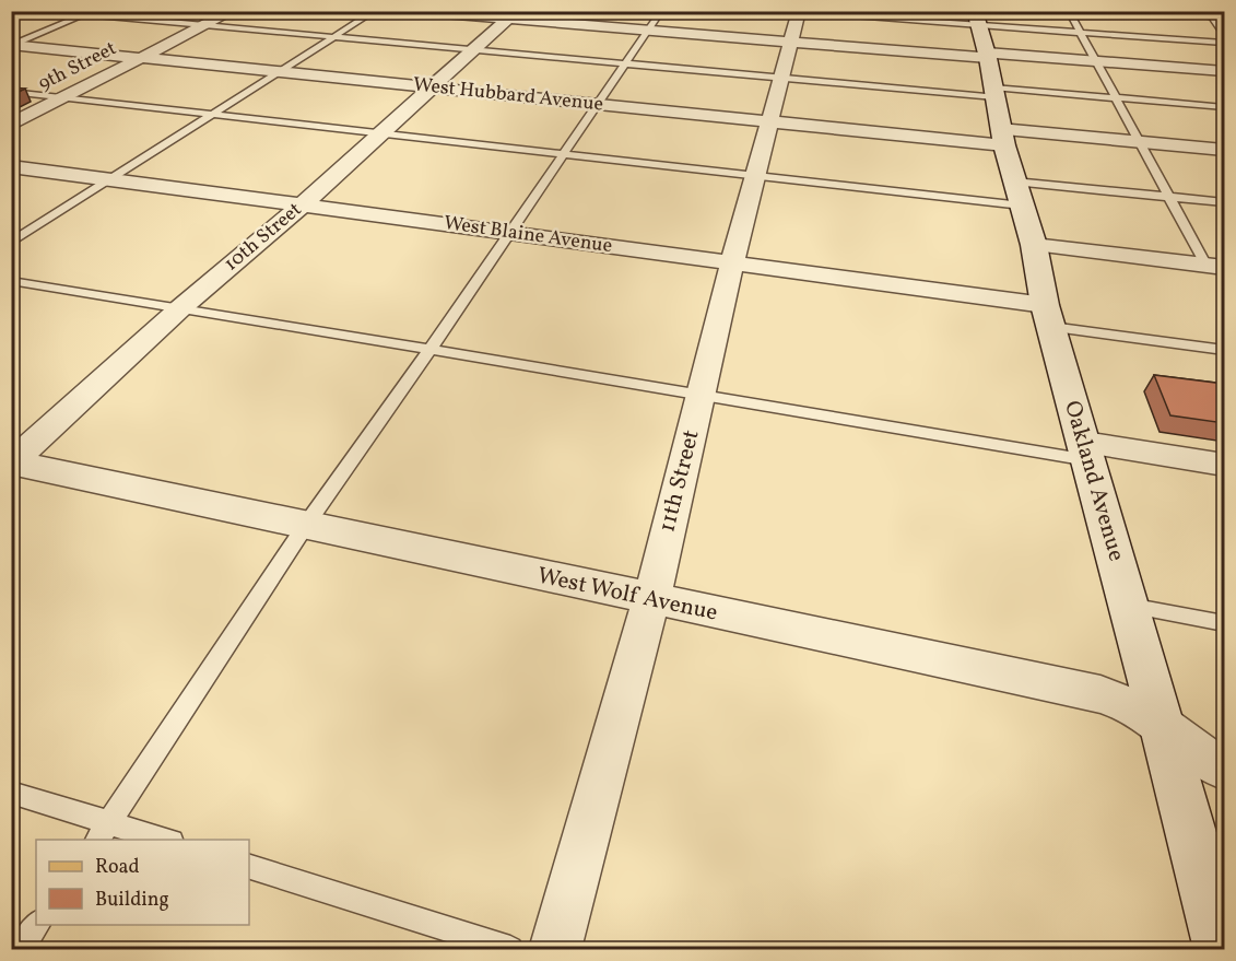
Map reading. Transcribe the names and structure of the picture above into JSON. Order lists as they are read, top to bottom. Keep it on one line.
{"streets":{"street":["9th Street","West Hubbard Avenue","West Blaine Avenue","10th Street","11th Street","Oakland Avenue","West Wolf Avenue"]},"crossings":[["9th Street","West Hubbard Avenue"],["West Hubbard Avenue","10th Street"],["West Hubbard Avenue","11th Street"],["West Hubbard Avenue","Oakland Avenue"],["West Blaine Avenue","10th Street"],["West Blaine Avenue","11th Street"],["West Blaine Avenue","Oakland Avenue"],["10th Street","West Wolf Avenue"],["11th Street","West Wolf Avenue"],["Oakland Avenue","West Wolf Avenue"]],"legend":["Road","Building"]}
